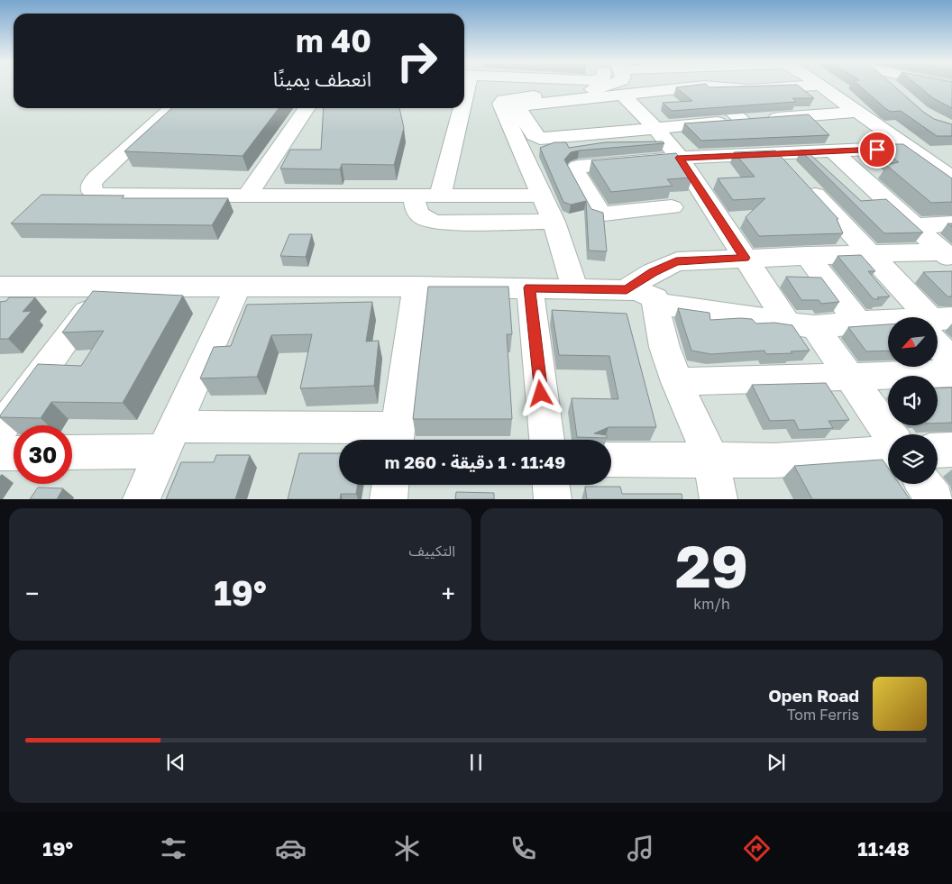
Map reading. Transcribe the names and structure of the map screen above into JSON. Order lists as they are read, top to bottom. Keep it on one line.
{"north":"bottom left","page":{"turn":["40 m","انعطف يمينًا"],"limit":"30","trip":"11:49 · 1 دقيقة · 260 m","tile":[["29","km/h"],"التكييف"],"heat":["−","19°","+"],"song":["Open Road","Tom Ferris"],"tabs":["11:48","19°"]}}
